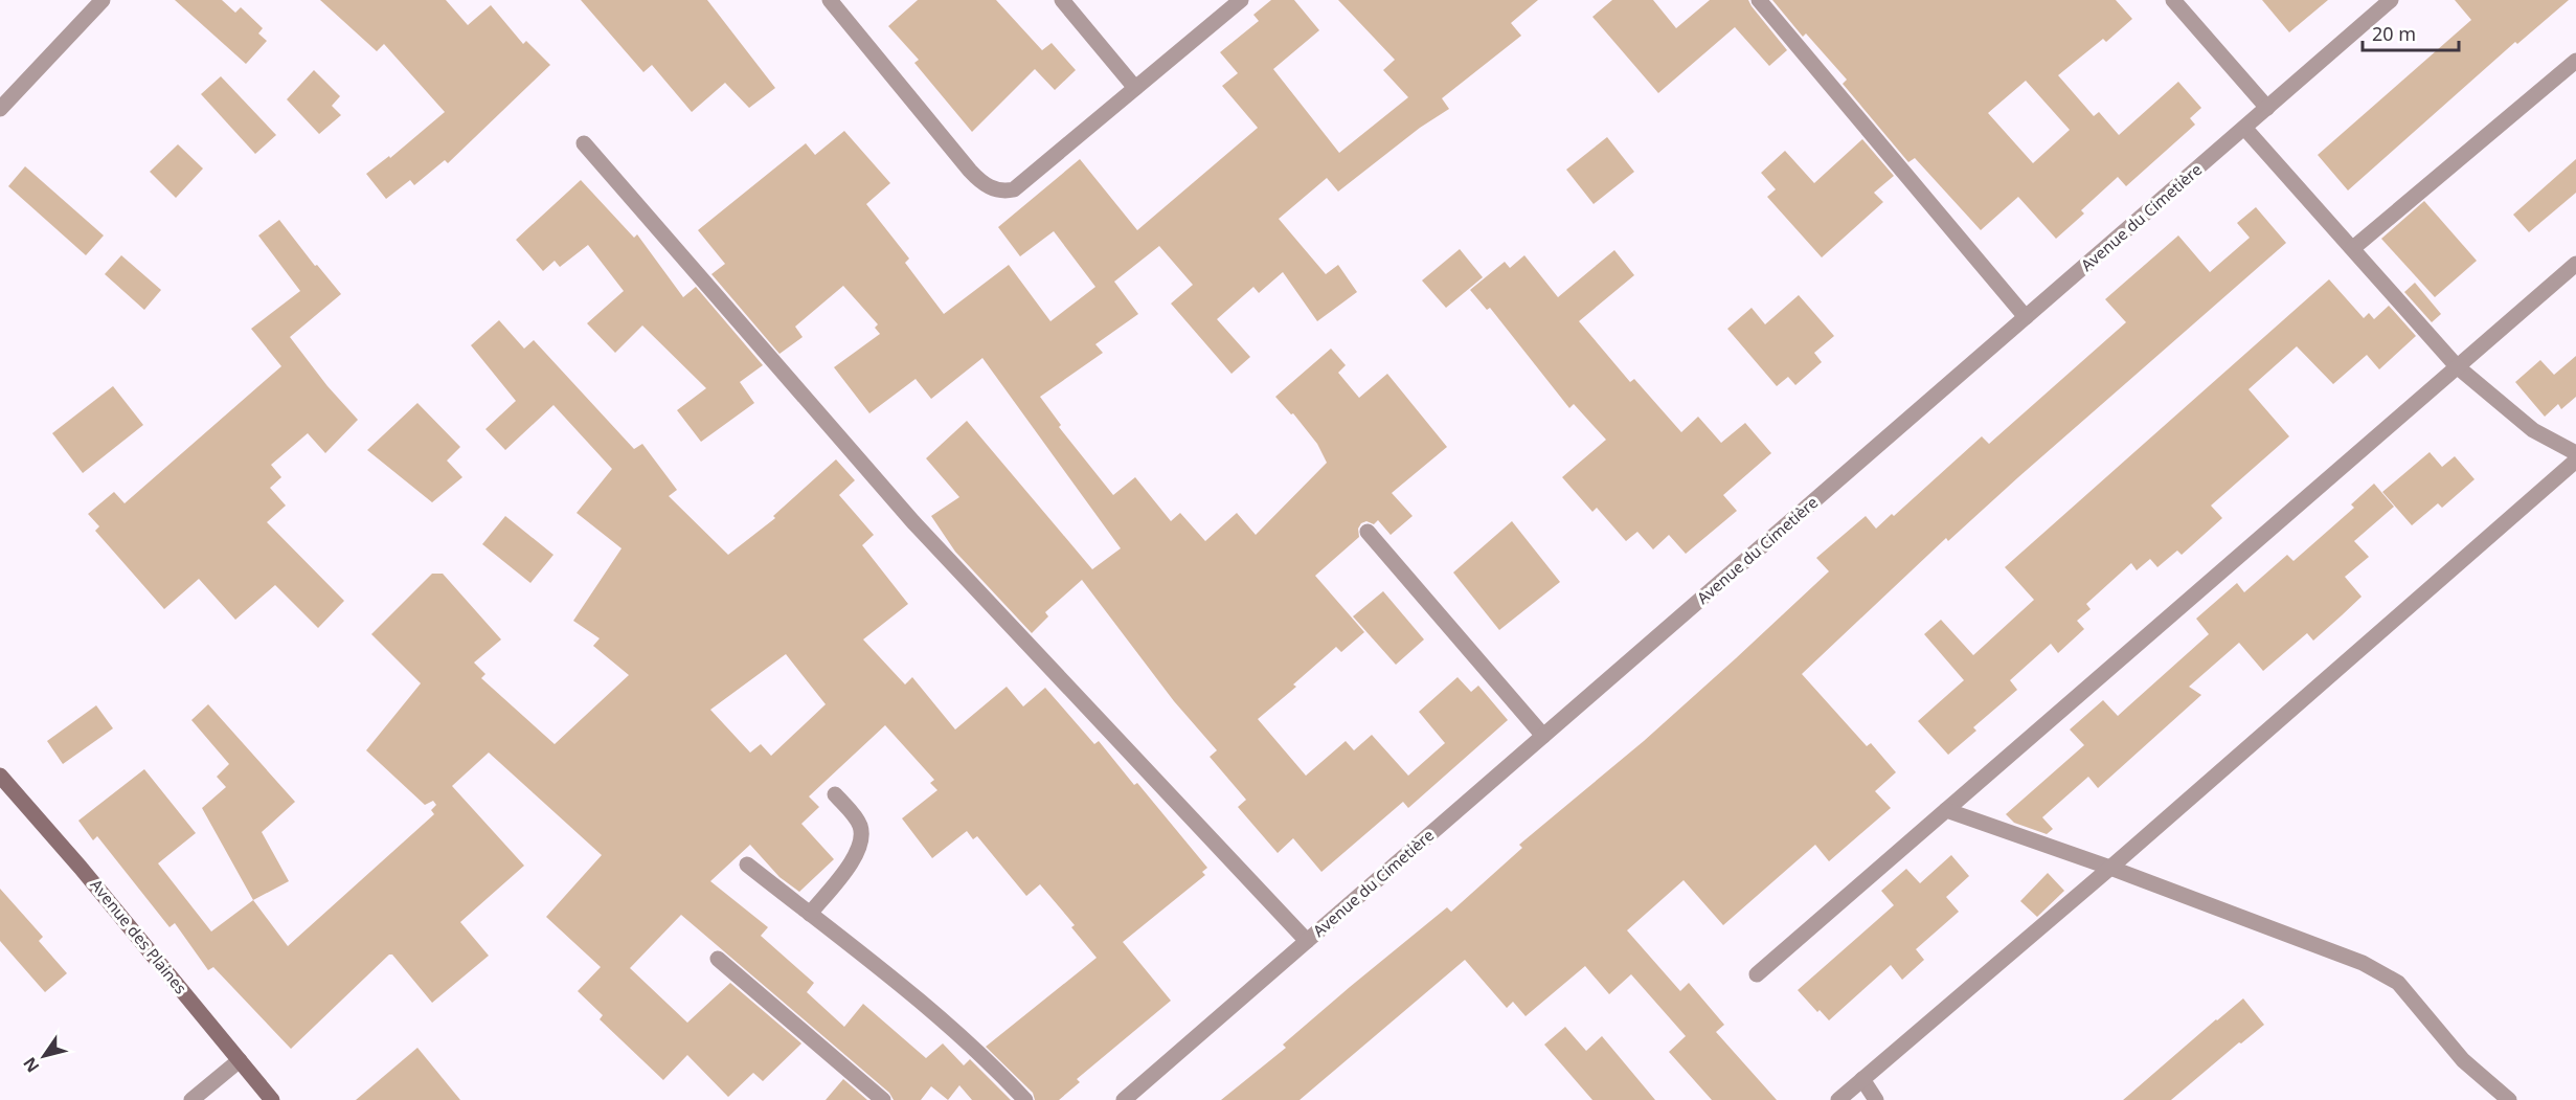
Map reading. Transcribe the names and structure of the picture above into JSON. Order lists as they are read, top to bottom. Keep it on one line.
{"streets":{"street":["Avenue du Cimetière","Avenue des Plaines"]},"scale_bar":"20 m","north":"bottom left"}
